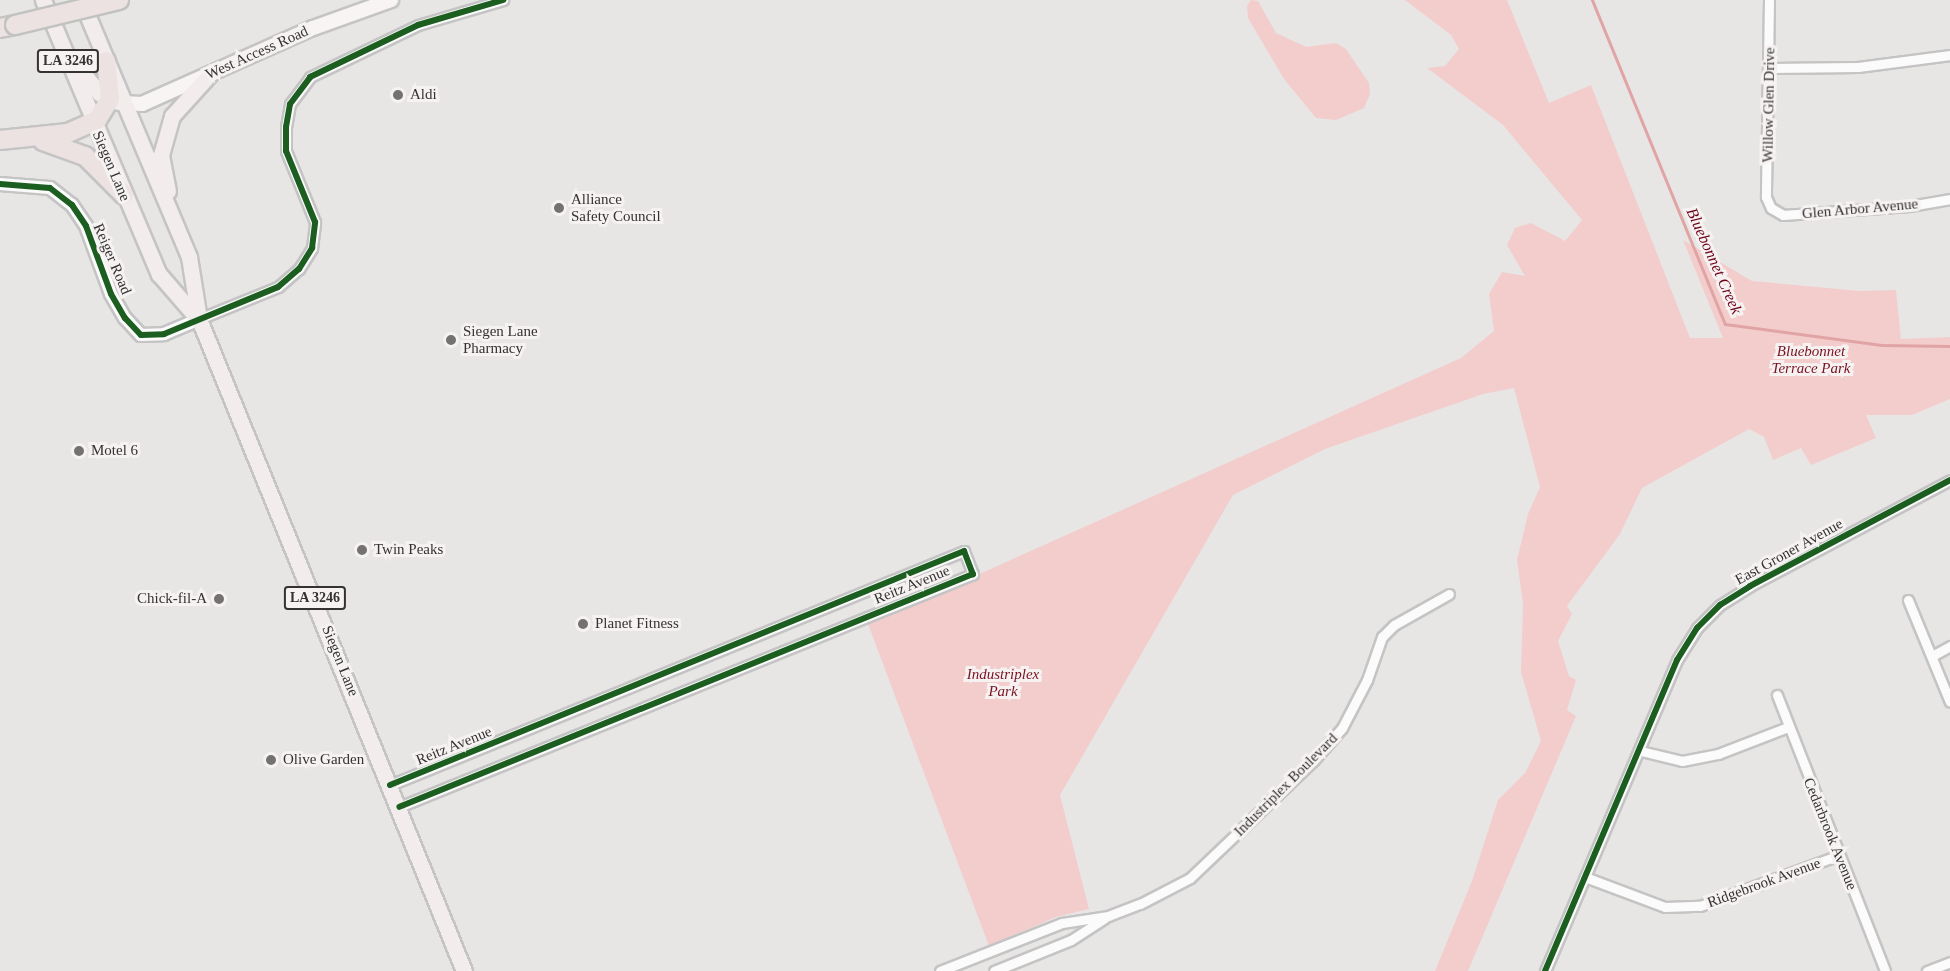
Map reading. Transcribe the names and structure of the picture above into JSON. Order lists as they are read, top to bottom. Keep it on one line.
{"streets":{"main road":["West Access Road","LA 3246","Siegen Lane"],"street":["Willow Glen Drive","Glen Arbor Avenue","Reiger Road","East Groner Avenue","Reitz Avenue","Industriplex Boulevard","Cedarbrook Avenue","Ridgebrook Avenue"]},"crossings":[["West Access Road","Siegen Lane"],["Willow Glen Drive","Glen Arbor Avenue"],["Siegen Lane","Reiger Road"],["Siegen Lane","Reitz Avenue"],["East Groner Avenue","Ridgebrook Avenue"],["Cedarbrook Avenue","Ridgebrook Avenue"]],"water":["Bluebonnet Creek"],"parks":["Bluebonnet Terrace Park","Industriplex Park"],"places":["Aldi","Alliance Safety Council","Siegen Lane Pharmacy","Motel 6","Twin Peaks","Chick-fil-A","Planet Fitness","Olive Garden"]}
